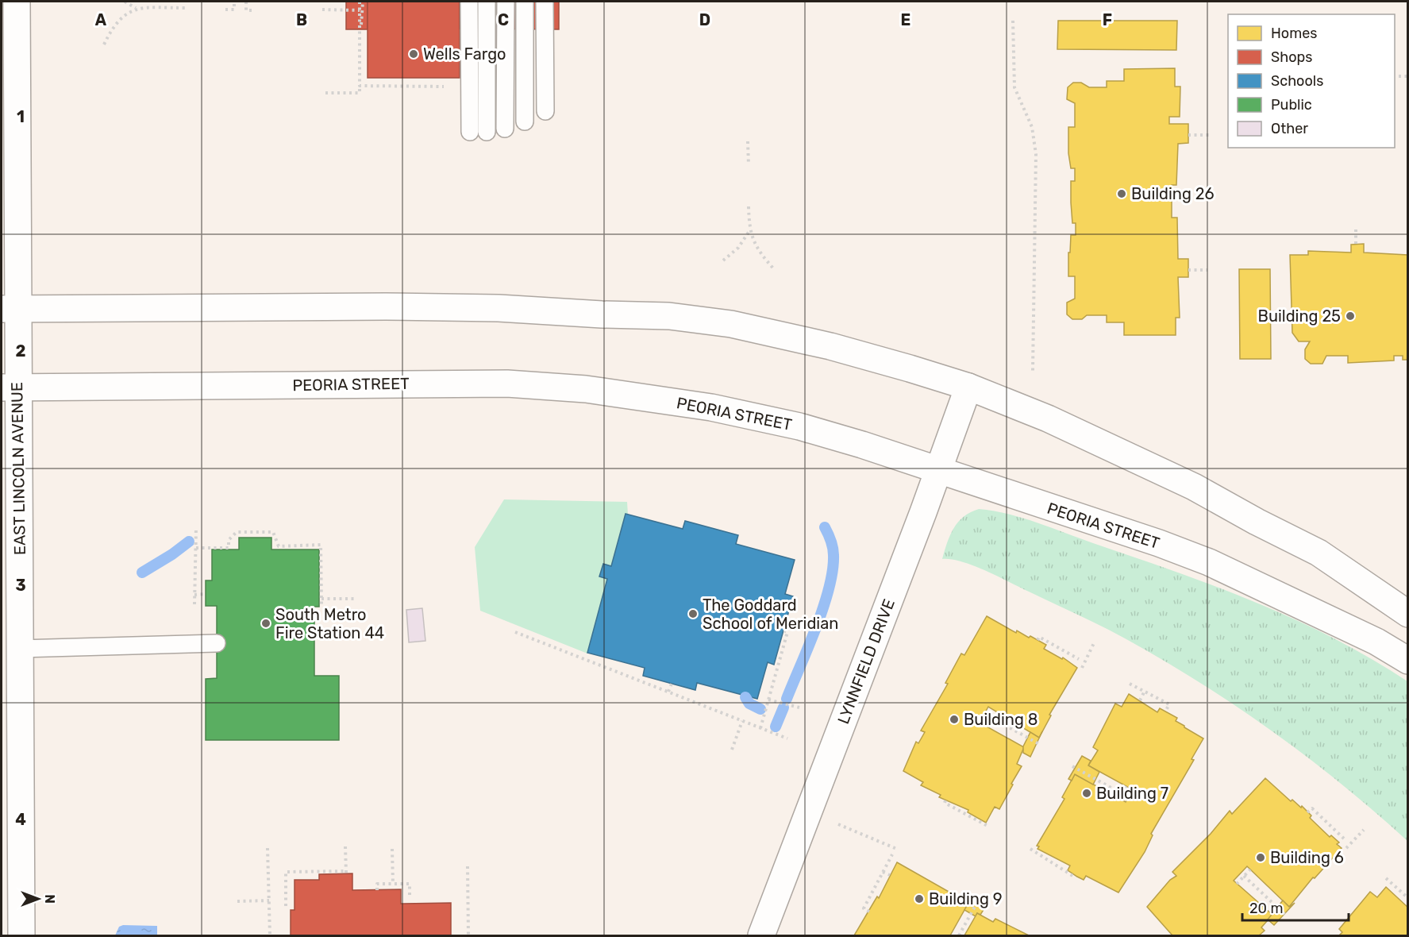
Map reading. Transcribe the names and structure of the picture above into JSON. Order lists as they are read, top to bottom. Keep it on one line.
{"streets":{"main road":["PEORIA STREET","EAST LINCOLN AVENUE","LYNNFIELD DRIVE"]},"crossings":[["PEORIA STREET","EAST LINCOLN AVENUE"],["PEORIA STREET","LYNNFIELD DRIVE"]],"places":["Wells Fargo","Building 26","Building 25","The Goddard School of Meridian","South Metro Fire Station 44","Building 8","Building 7","Building 6","Building 9"],"legend":["Homes","Shops","Schools","Public","Other"],"scale_bar":"20 m","north":"right","grid":{"columns":["A","B","C","D","E","F"],"rows":["1","2","3","4"]}}
